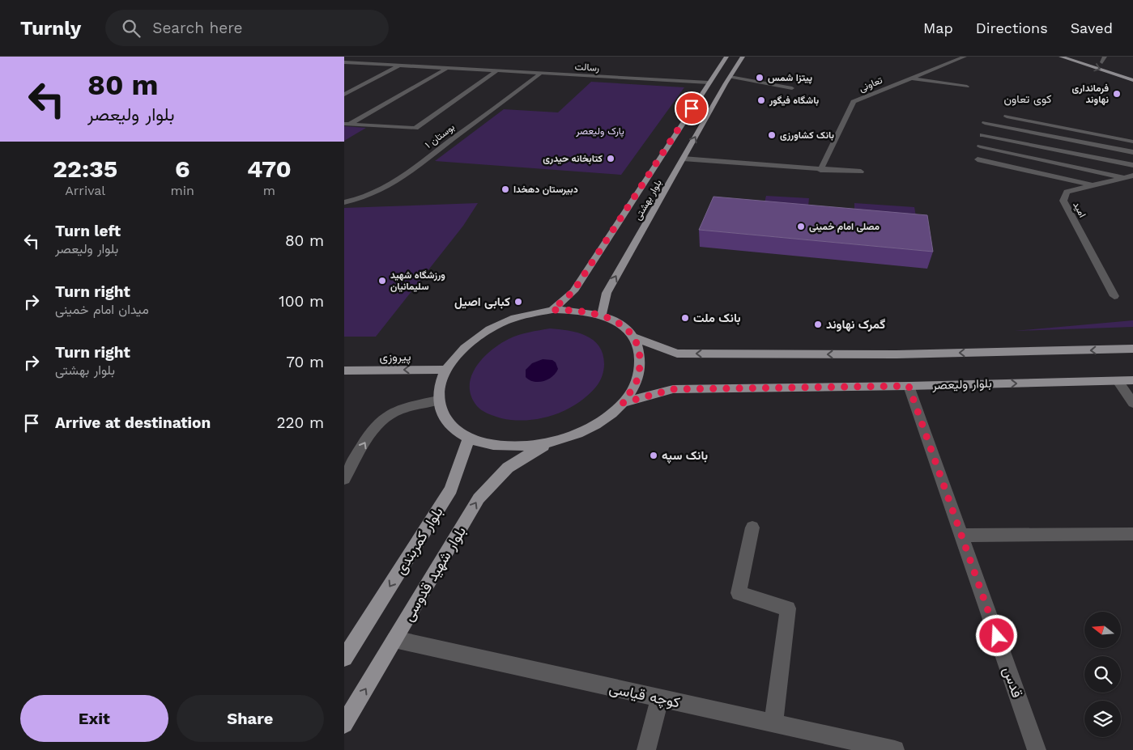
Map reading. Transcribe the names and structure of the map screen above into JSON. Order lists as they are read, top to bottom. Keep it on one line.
{"streets":{"main road":["بلوار بهشتی","پیروزی","بلوار ولیعصر","بلوار کمربندی","بلوار شهید قدوسی"],"street":["رسالت","تعاونی","بوستان ۱","امید","قدس","کوچه قیاسی"]},"crossings":[["رسالت","بوستان ۱"],["رسالت","بلوار بهشتی"],["بلوار ولیعصر","قدس"],["بلوار شهید قدوسی","کوچه قیاسی"]],"one_way":["پیروزی","بلوار کمربندی","بلوار شهید قدوسی"],"districts":["کوی تعاون"],"parks":["پارک ولیعصر"],"places":["پیتزا شمس","فرمانداری نهاوند","باشگاه فیگور","بانک کشاورزی","کتابخانه حیدری","دبیرستان دهخدا","مصلی امام خمینی","ورزشگاه شهید سلیمانیان","کبابی اصیل","بانک ملت","گمرک نهاوند","بانک سپه"],"north":"left","page":{"header":"Turnly","search":"Search here","nav":["Map","Directions","Saved"],"turn":["80 m","بلوار ولیعصر"],"eta":["22:35","Arrival","6","min","470","m"],"list":[{"name":"Turn left","note":"بلوار ولیعصر","value":"80 m"},{"name":"Turn right","note":"میدان امام خمینی","value":"100 m"},{"name":"Turn right","note":"بلوار بهشتی","value":"70 m"},{"name":"Arrive at destination","value":"220 m"}],"buttons":["Exit","Share"]}}
